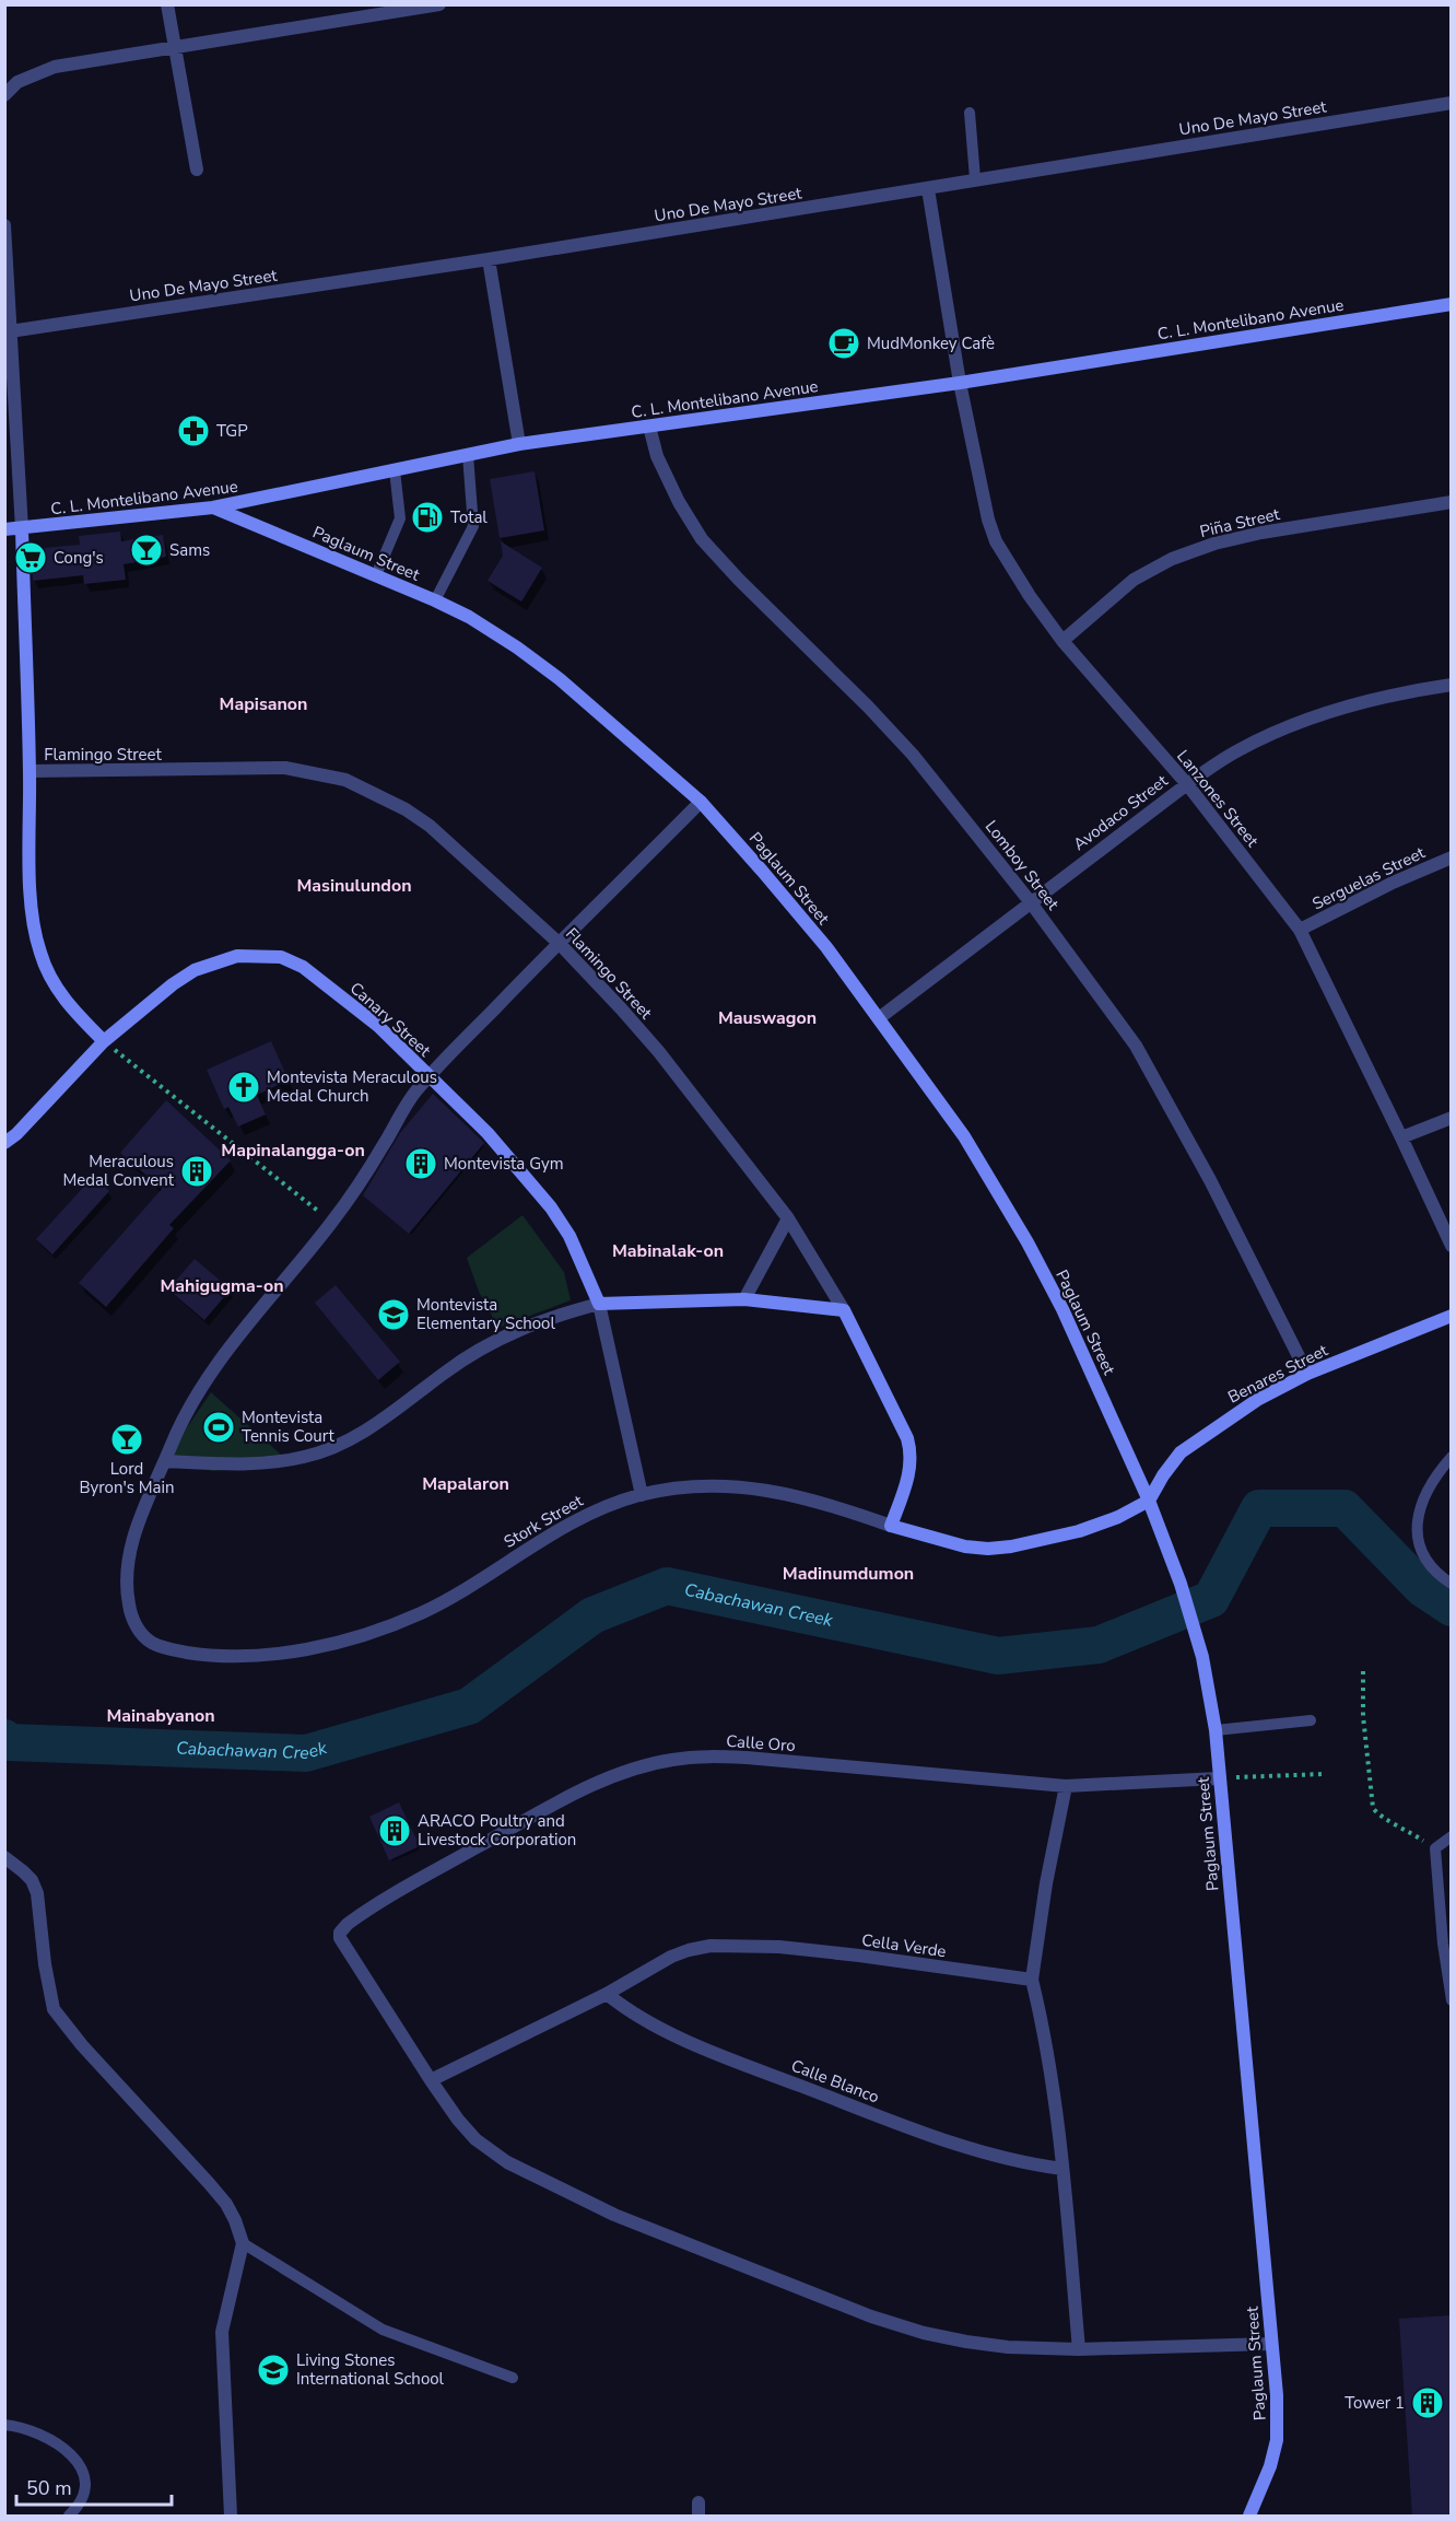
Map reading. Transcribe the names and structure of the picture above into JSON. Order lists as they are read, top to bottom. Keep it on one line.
{"streets":{"street":["Uno De Mayo Street","C. L. Montelibano Avenue","Piña Street","Paglaum Street","Flamingo Street","Lanzones Street","Avodaco Street","Lomboy Street","Serguelas Street","Canary Street","Benares Street","Stork Street","Calle Oro","Cella Verde","Calle Blanco"]},"crossings":[["Uno De Mayo Street","Lanzones Street"],["C. L. Montelibano Avenue","Paglaum Street"],["C. L. Montelibano Avenue","Lanzones Street"],["C. L. Montelibano Avenue","Lomboy Street"],["Piña Street","Lanzones Street"],["Paglaum Street","Avodaco Street"],["Paglaum Street","Benares Street"],["Paglaum Street","Stork Street"],["Paglaum Street","Calle Oro"],["Flamingo Street","Stork Street"],["Lanzones Street","Avodaco Street"],["Lanzones Street","Serguelas Street"],["Avodaco Street","Lomboy Street"],["Lomboy Street","Benares Street"],["Canary Street","Stork Street"],["Benares Street","Stork Street"],["Calle Oro","Cella Verde"],["Cella Verde","Calle Blanco"]],"districts":["Mapisanon","Masinulundon","Mauswagon","Mapinalangga-on","Mabinalak-on","Mahigugma-on","Mapalaron","Madinumdumon","Mainabyanon"],"water":["Cabachawan Creek"],"places":{"cafe":["MudMonkey Cafè"],"pharmacy":["TGP"],"fuel station":["Total"],"bar":["Sams","Lord Byron's Main"],"supermarket":["Cong's"],"church":["Montevista Meraculous Medal Church"],"building":["Montevista Gym","Meraculous Medal Convent","ARACO Poultry and Livestock Corporation","Tower 1"],"school or university":["Montevista Elementary School","Living Stones International School"],"sports":["Montevista Tennis Court"]},"scale_bar":"50 m"}
